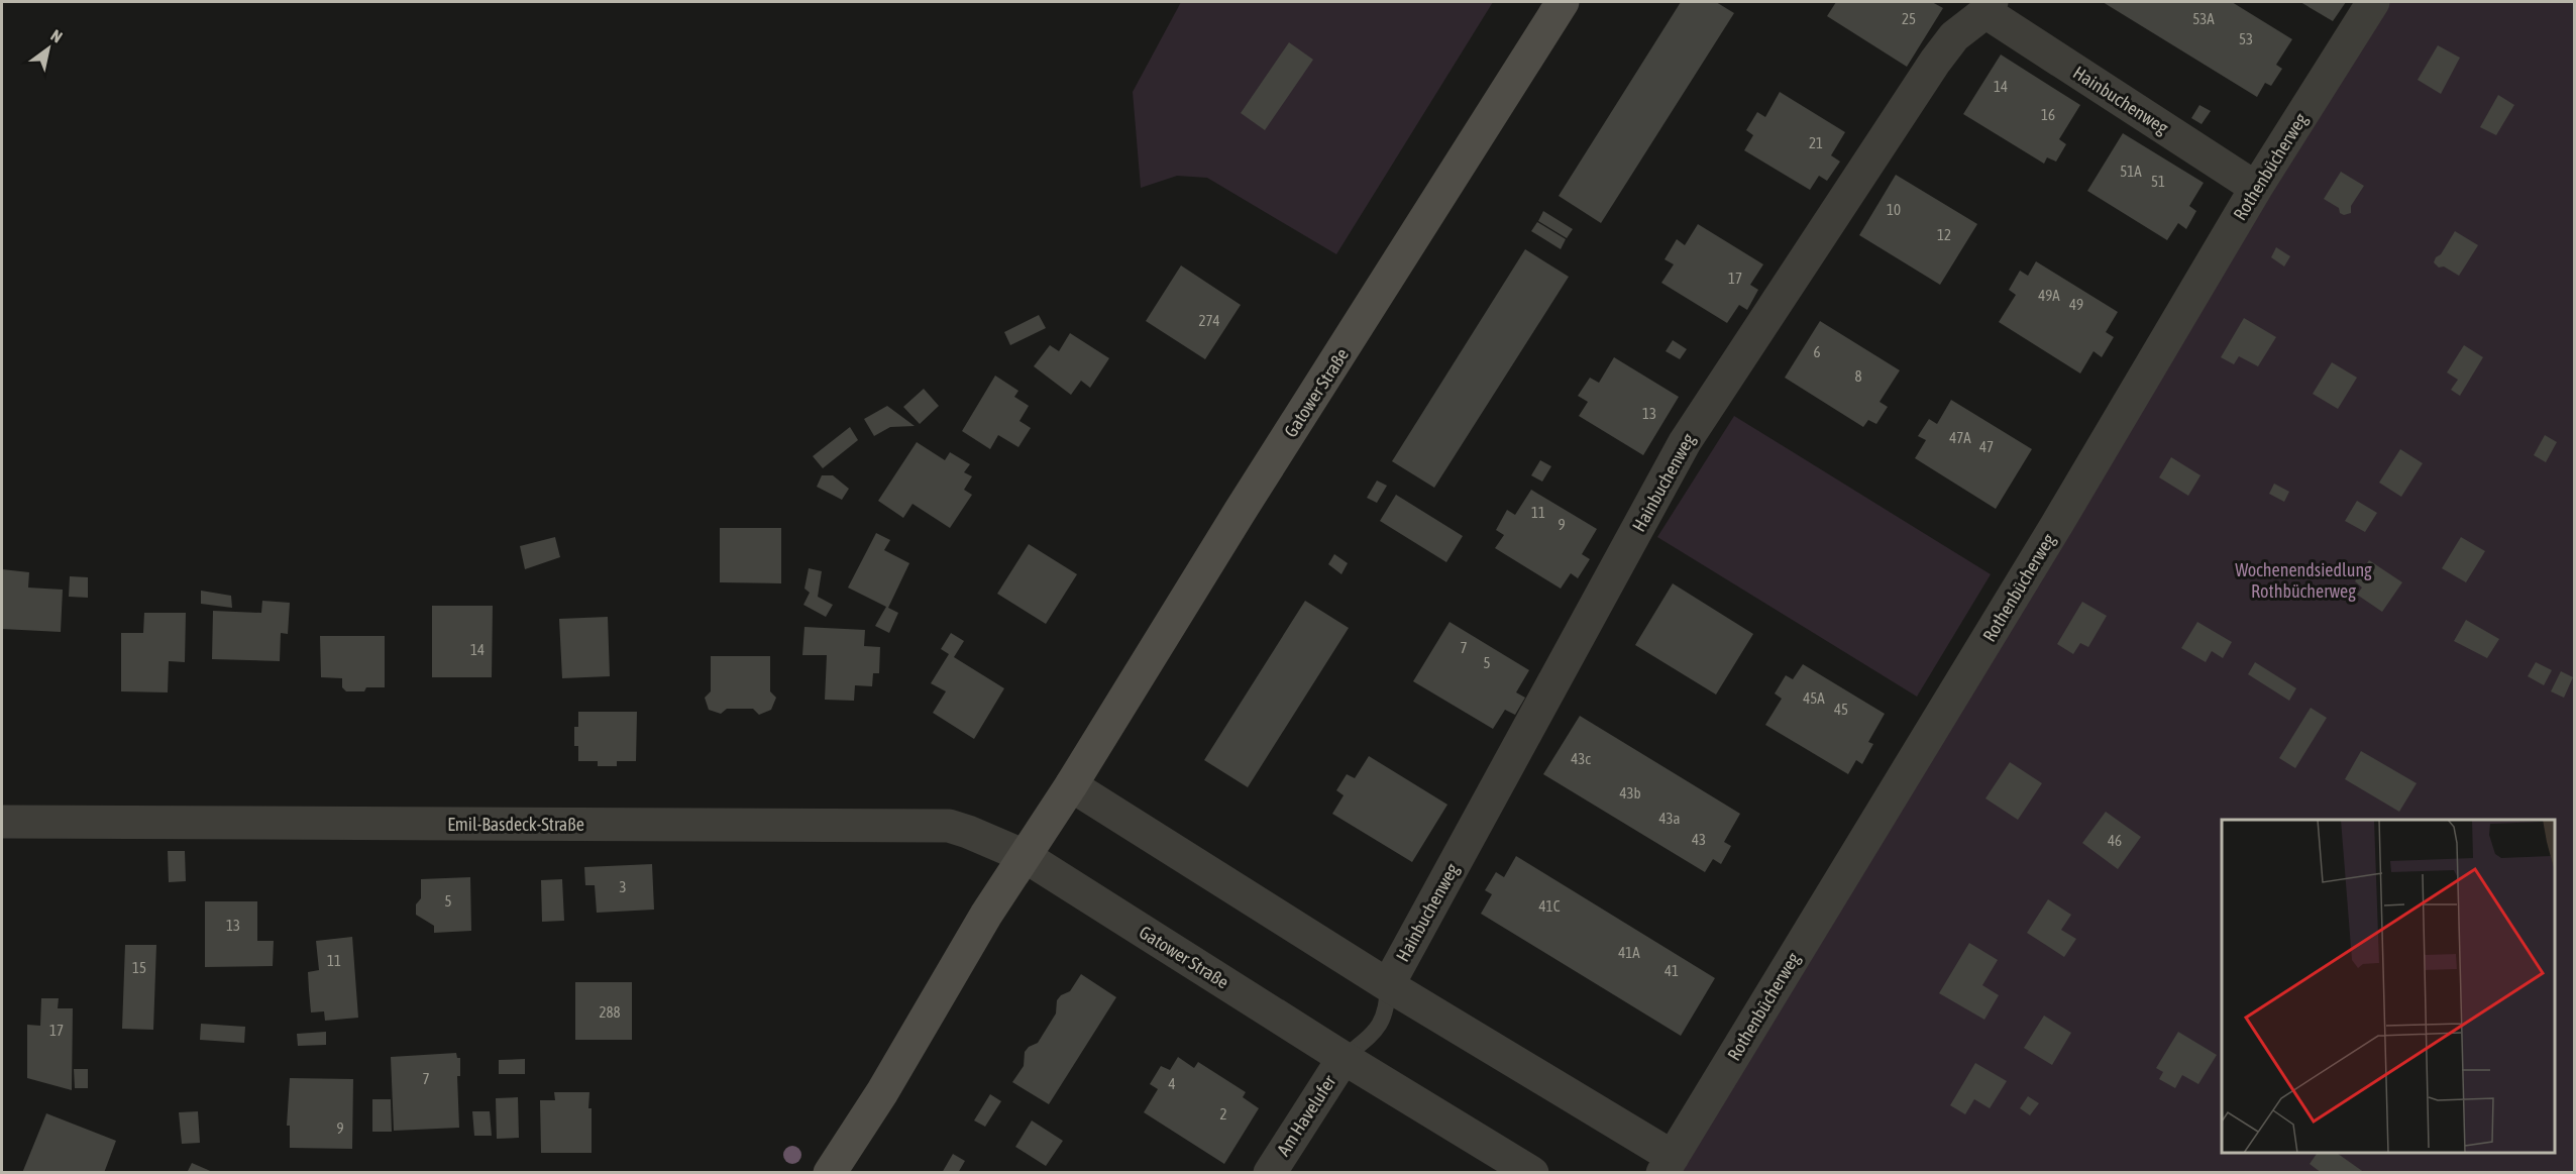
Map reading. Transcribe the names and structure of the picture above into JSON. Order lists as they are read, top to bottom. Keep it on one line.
{"streets":{"main road":["Gatower Straße"],"street":["Hainbuchenweg","Rothenbücherweg","Emil-Basdeck-Straße","Am Havelufer"]},"crossings":[["Hainbuchenweg","Rothenbücherweg"],["Gatower Straße","Emil-Basdeck-Straße"],["Gatower Straße","Am Havelufer"]],"parks":["Wochenendsiedlung Rothbücherweg"],"house_numbers":["25","53A","53","14","16","21","51A","51","10","12","17","49A","49","274","6","8","13","47A","47","11","9","7","14","5","45A","45","43c","43b","43a","43","46","3","5","41C","13","41A","11","15","41","288","17","7","4","2","9"],"north":"top right"}
